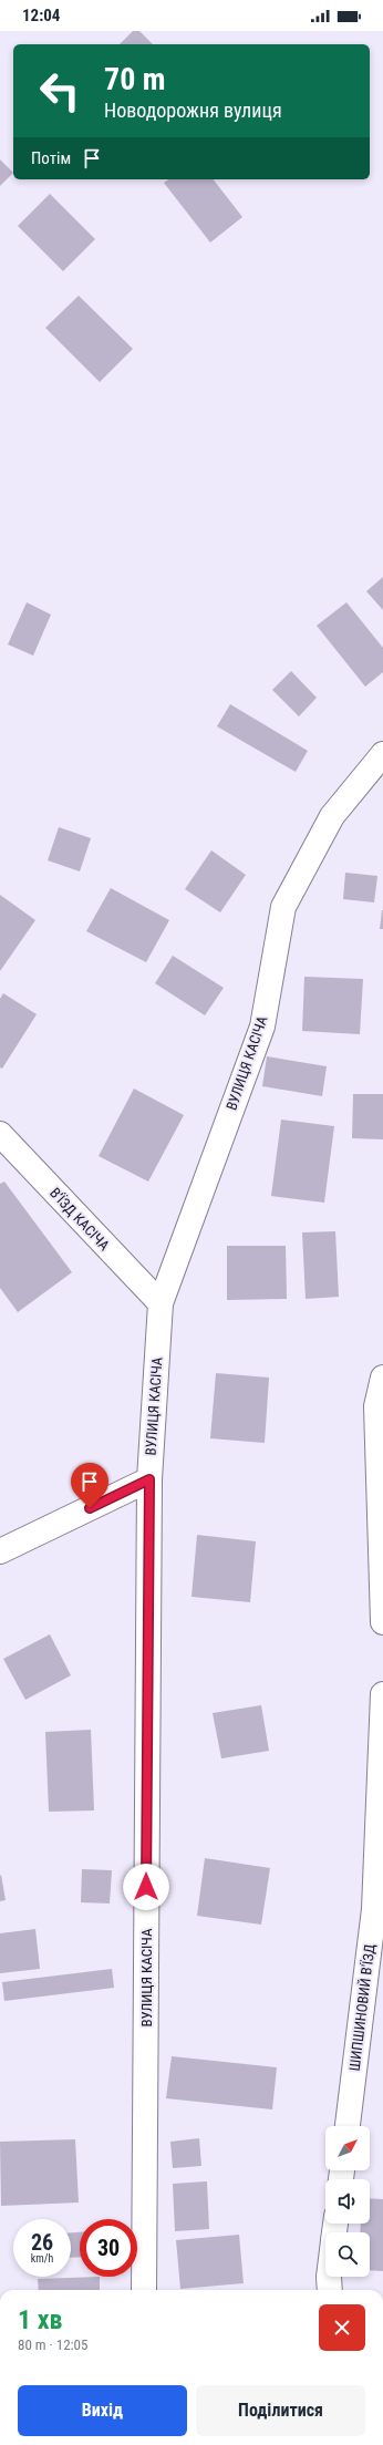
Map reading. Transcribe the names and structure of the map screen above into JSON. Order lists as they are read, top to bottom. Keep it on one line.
{"streets":{"street":["ВУЛИЦЯ КАСІЧА","В’ЇЗД КАСІЧА","ШИПШИНОВИЙ В'ЇЗД"]},"crossings":[["ВУЛИЦЯ КАСІЧА","В’ЇЗД КАСІЧА"]],"north":"top right","page":{"status":"12:04","turn":["70 m","Новодорожня вулиця"],"then":"Потім","speed":"26 km/h","limit":"30","heading":["1 хв","80 m · 12:05"],"buttons":["Вихід","Поділитися"]}}
